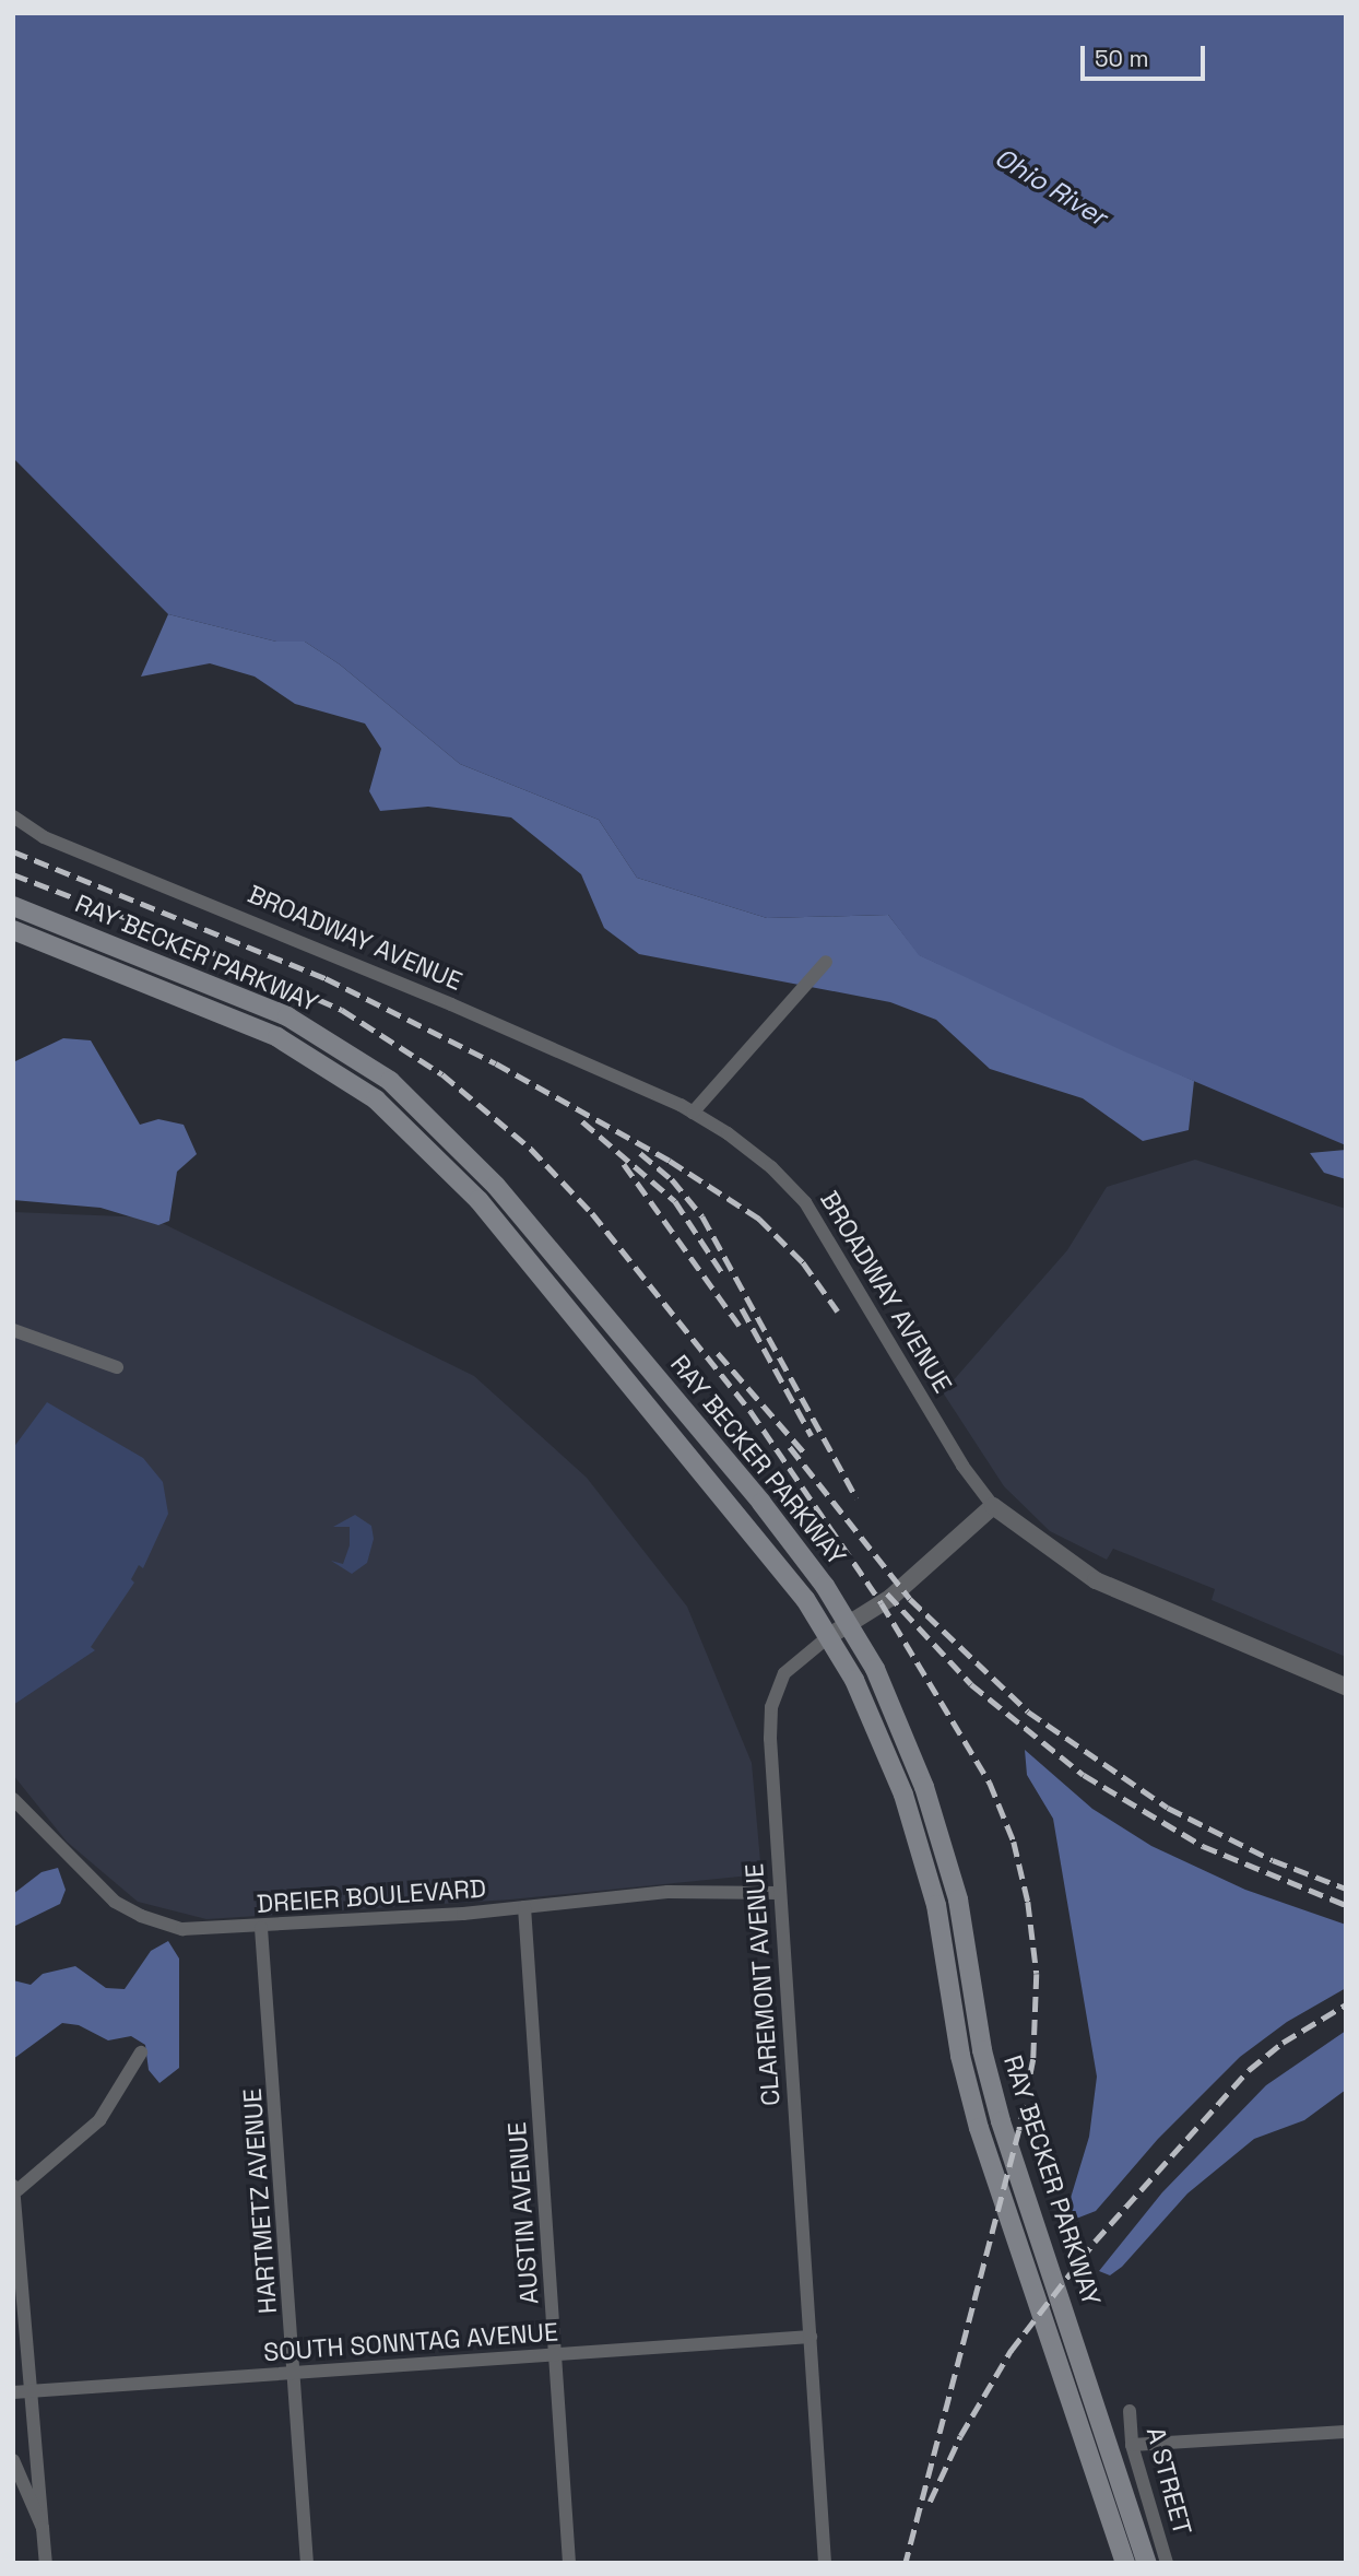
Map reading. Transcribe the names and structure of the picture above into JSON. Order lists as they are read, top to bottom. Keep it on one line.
{"streets":{"main road":["RAY BECKER PARKWAY"],"street":["BROADWAY AVENUE","DREIER BOULEVARD","CLAREMONT AVENUE","HARTMETZ AVENUE","AUSTIN AVENUE","SOUTH SONNTAG AVENUE","A STREET"]},"crossings":[["BROADWAY AVENUE","CLAREMONT AVENUE"],["RAY BECKER PARKWAY","CLAREMONT AVENUE"],["DREIER BOULEVARD","CLAREMONT AVENUE"],["DREIER BOULEVARD","HARTMETZ AVENUE"],["DREIER BOULEVARD","AUSTIN AVENUE"],["CLAREMONT AVENUE","SOUTH SONNTAG AVENUE"],["HARTMETZ AVENUE","SOUTH SONNTAG AVENUE"],["AUSTIN AVENUE","SOUTH SONNTAG AVENUE"]],"water":["Ohio River"],"scale_bar":"50 m"}
